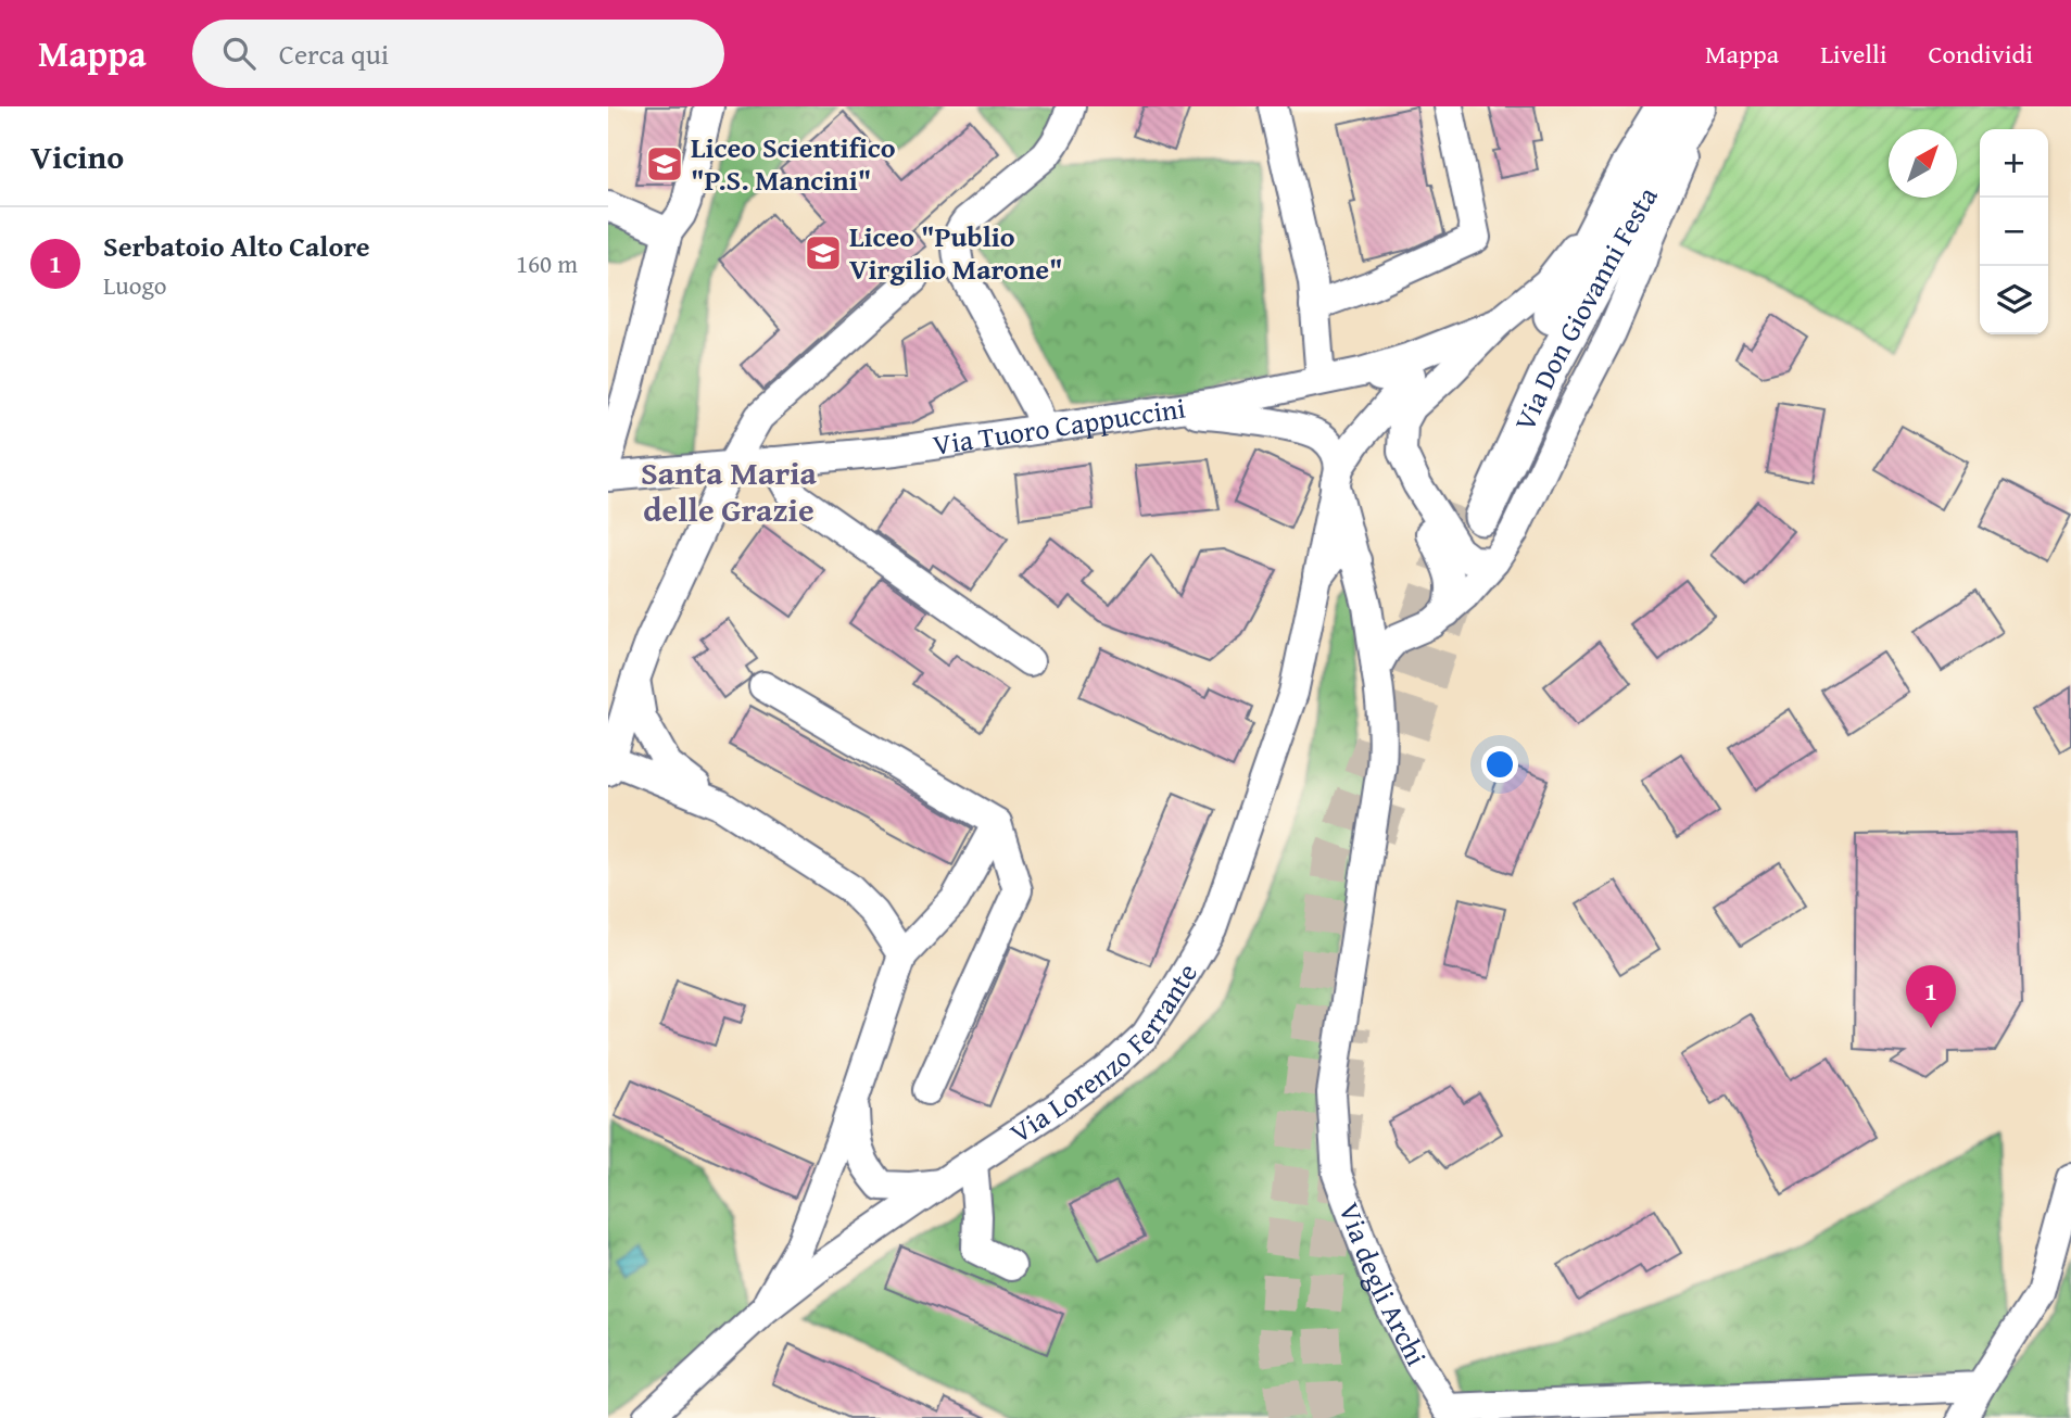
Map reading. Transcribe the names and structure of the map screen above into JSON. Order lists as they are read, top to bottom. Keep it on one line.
{"streets":{"main road":["Via Don Giovanni Festa"],"street":["Via Tuoro Cappuccini","Via Lorenzo Ferrante","Via degli Archi"]},"crossings":[["Via Tuoro Cappuccini","Via degli Archi"],["Via Lorenzo Ferrante","Via degli Archi"]],"districts":["Santa Maria delle Grazie"],"places":{"school or university":["Liceo Scientifico \"P.S. Mancini\"","Liceo \"Publio Virgilio Marone\""]},"north":"top right","page":{"header":"Mappa","search":"Cerca qui","nav":["Mappa","Livelli","Condividi"],"heading":"Vicino","map_buttons":["+","−"],"list":[{"mark":"1","name":"Serbatoio Alto Calore","note":"Luogo","value":"160 m"}],"pins":"1"}}
